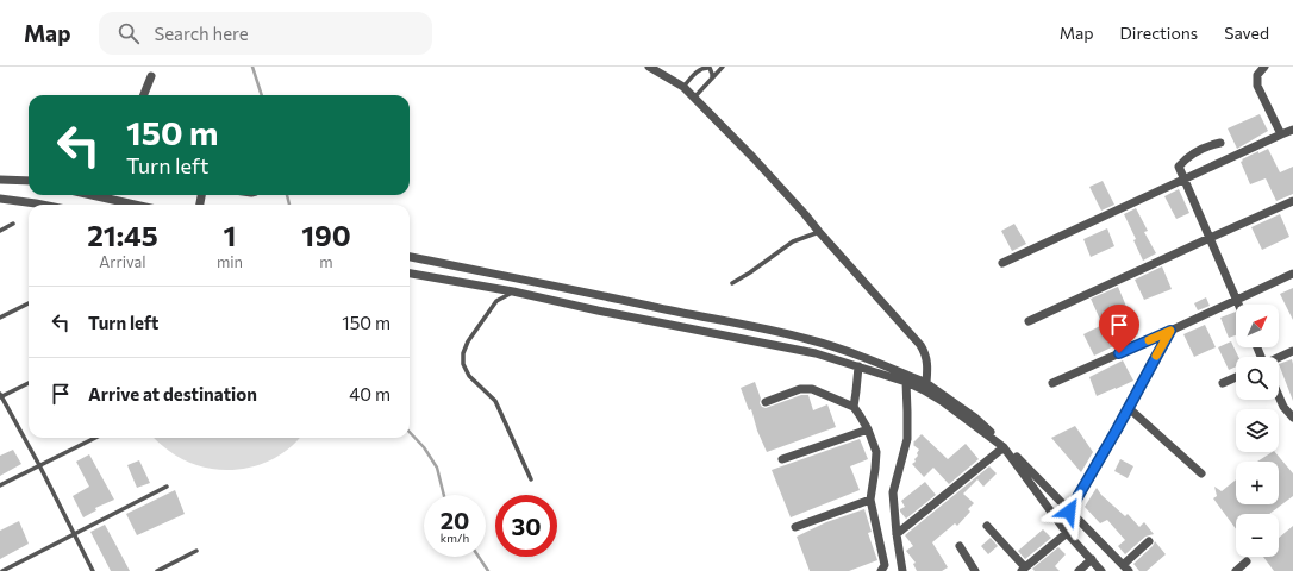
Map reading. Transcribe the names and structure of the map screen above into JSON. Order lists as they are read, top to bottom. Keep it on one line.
{"north":"top right","page":{"header":"Map","search":"Search here","nav":["Map","Directions","Saved"],"turn":["150 m","Turn left"],"eta":["21:45","Arrival","1","min","190","m"],"list":[{"name":"Turn left","value":"150 m"},{"name":"Arrive at destination","value":"40 m"}],"map_buttons":["+","−"],"speed":"20 km/h","limit":"30"}}
